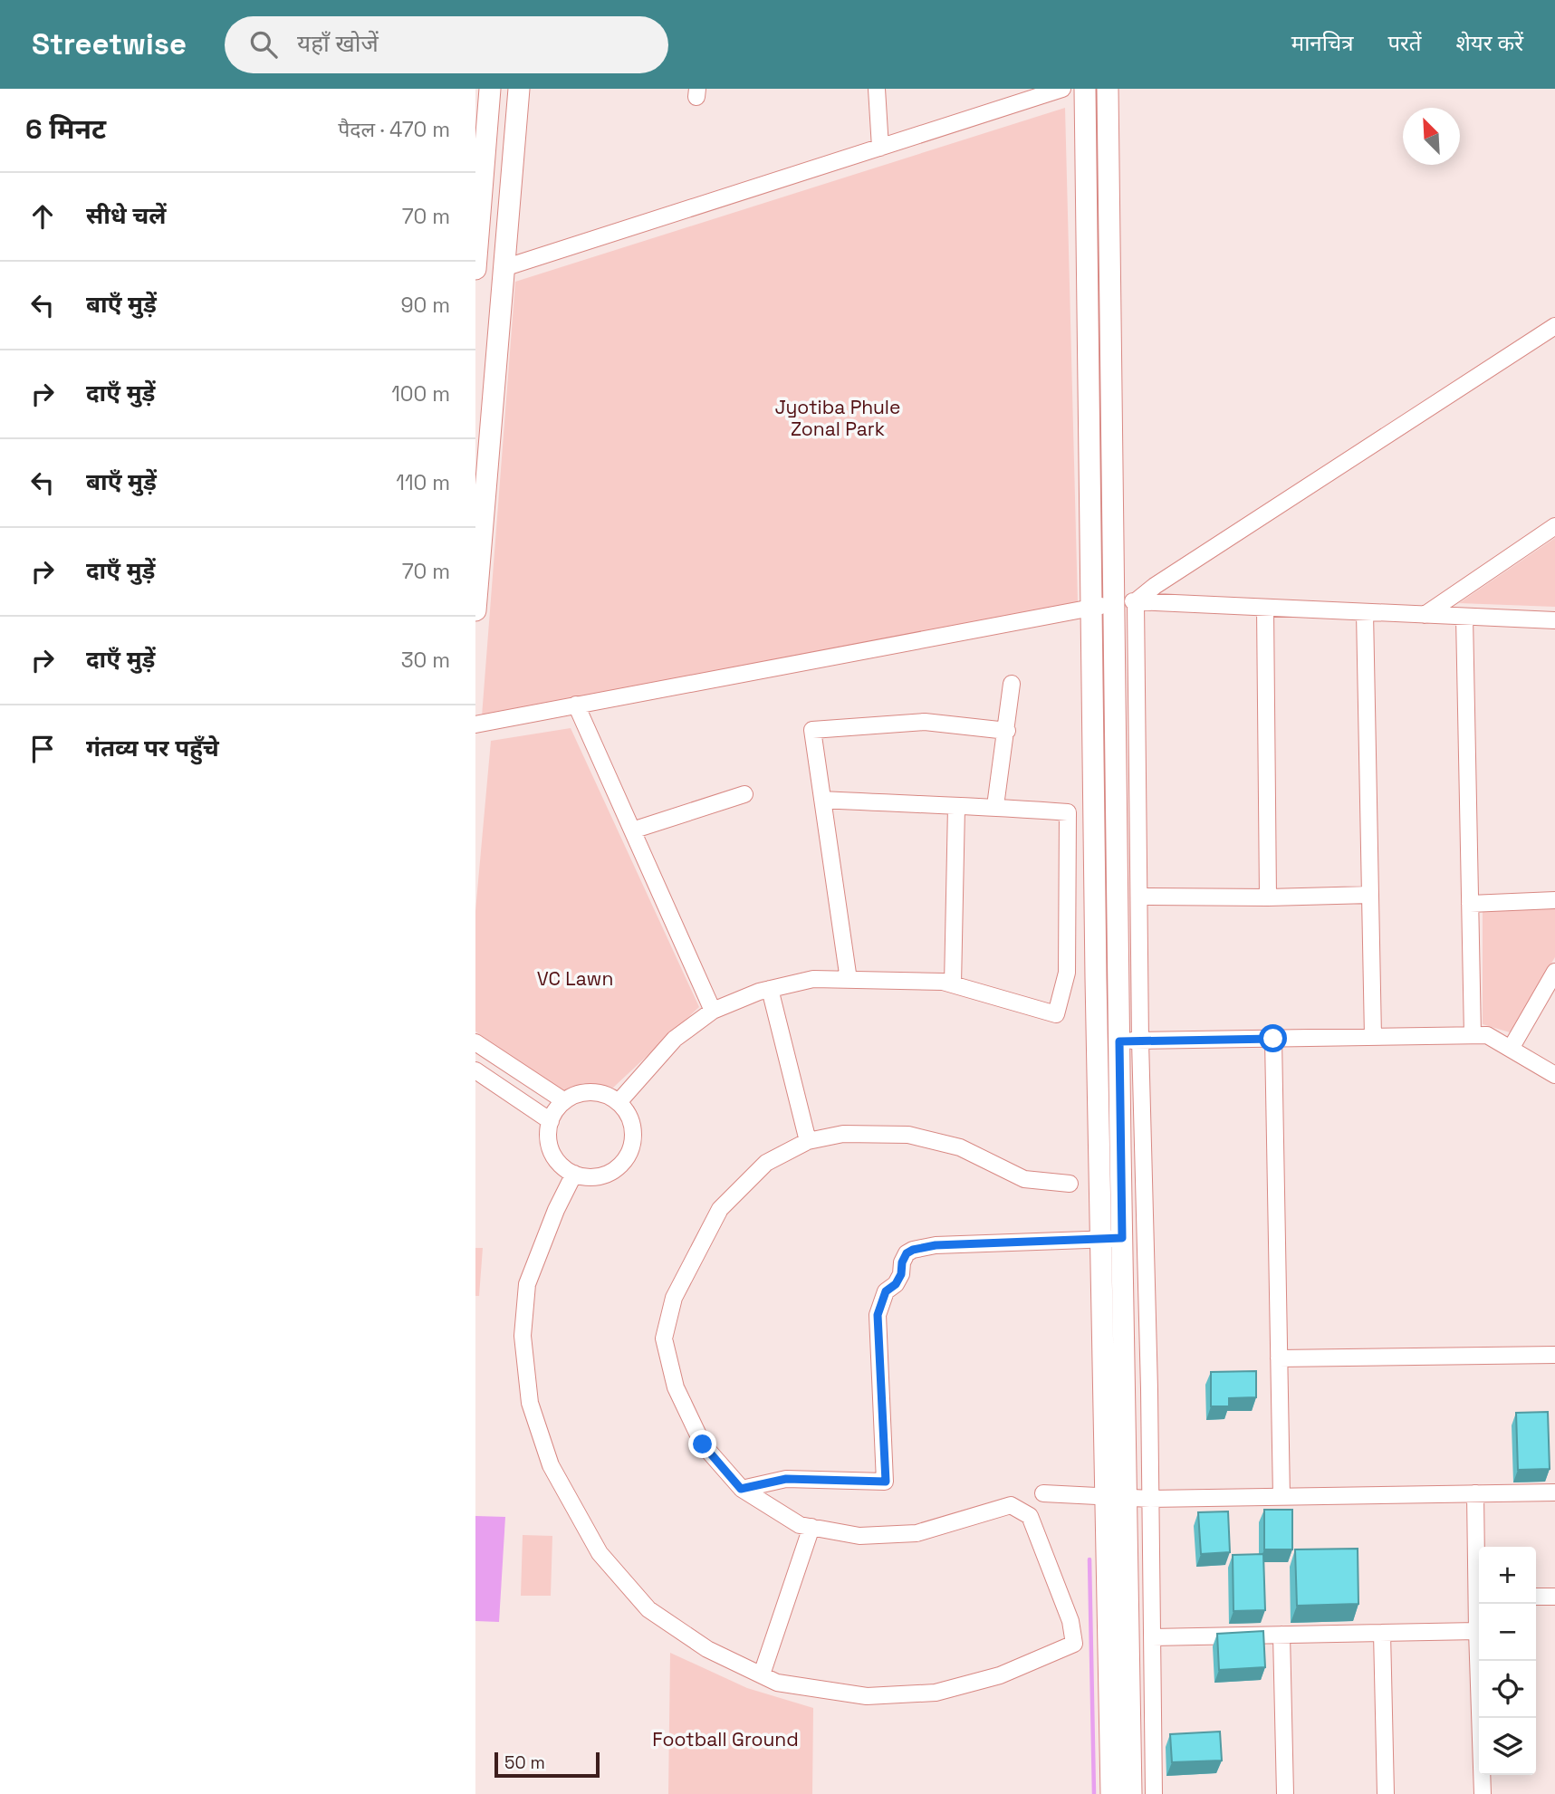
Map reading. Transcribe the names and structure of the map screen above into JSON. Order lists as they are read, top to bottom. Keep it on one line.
{"parks":["Jyotiba Phule Zonal Park","VC Lawn","Football Ground"],"scale_bar":"50 m","north":"top left","page":{"header":"Streetwise","search":"यहाँ खोजें","nav":["मानचित्र","परतें","शेयर करें"],"heading":["6 मिनट","पैदल · 470 m"],"list":[["सीधे चलें","70 m"],["बाएँ मुड़ें","90 m"],["दाएँ मुड़ें","100 m"],["बाएँ मुड़ें","110 m"],["दाएँ मुड़ें","70 m"],["दाएँ मुड़ें","30 m"],"गंतव्य पर पहुँचे"],"map_buttons":["+","−"],"scale":"50 m"}}
